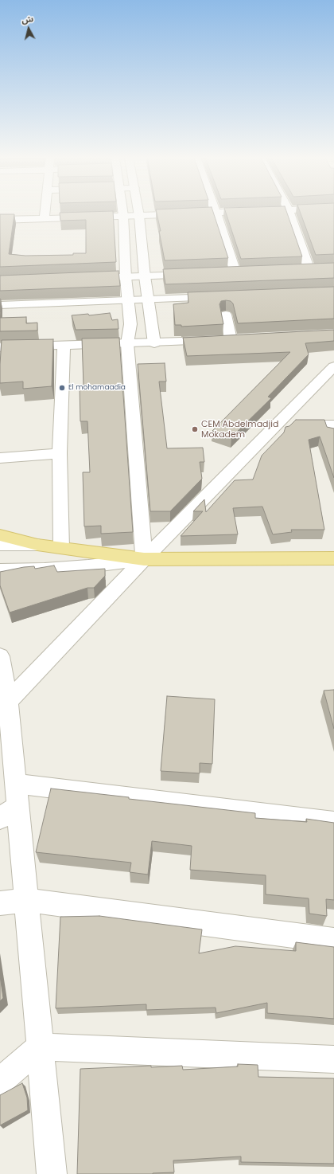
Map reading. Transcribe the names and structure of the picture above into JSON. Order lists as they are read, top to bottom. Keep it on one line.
{"places":["El mohamaadia","CEM Abdelmadjid Mokadem"],"north":"top"}
